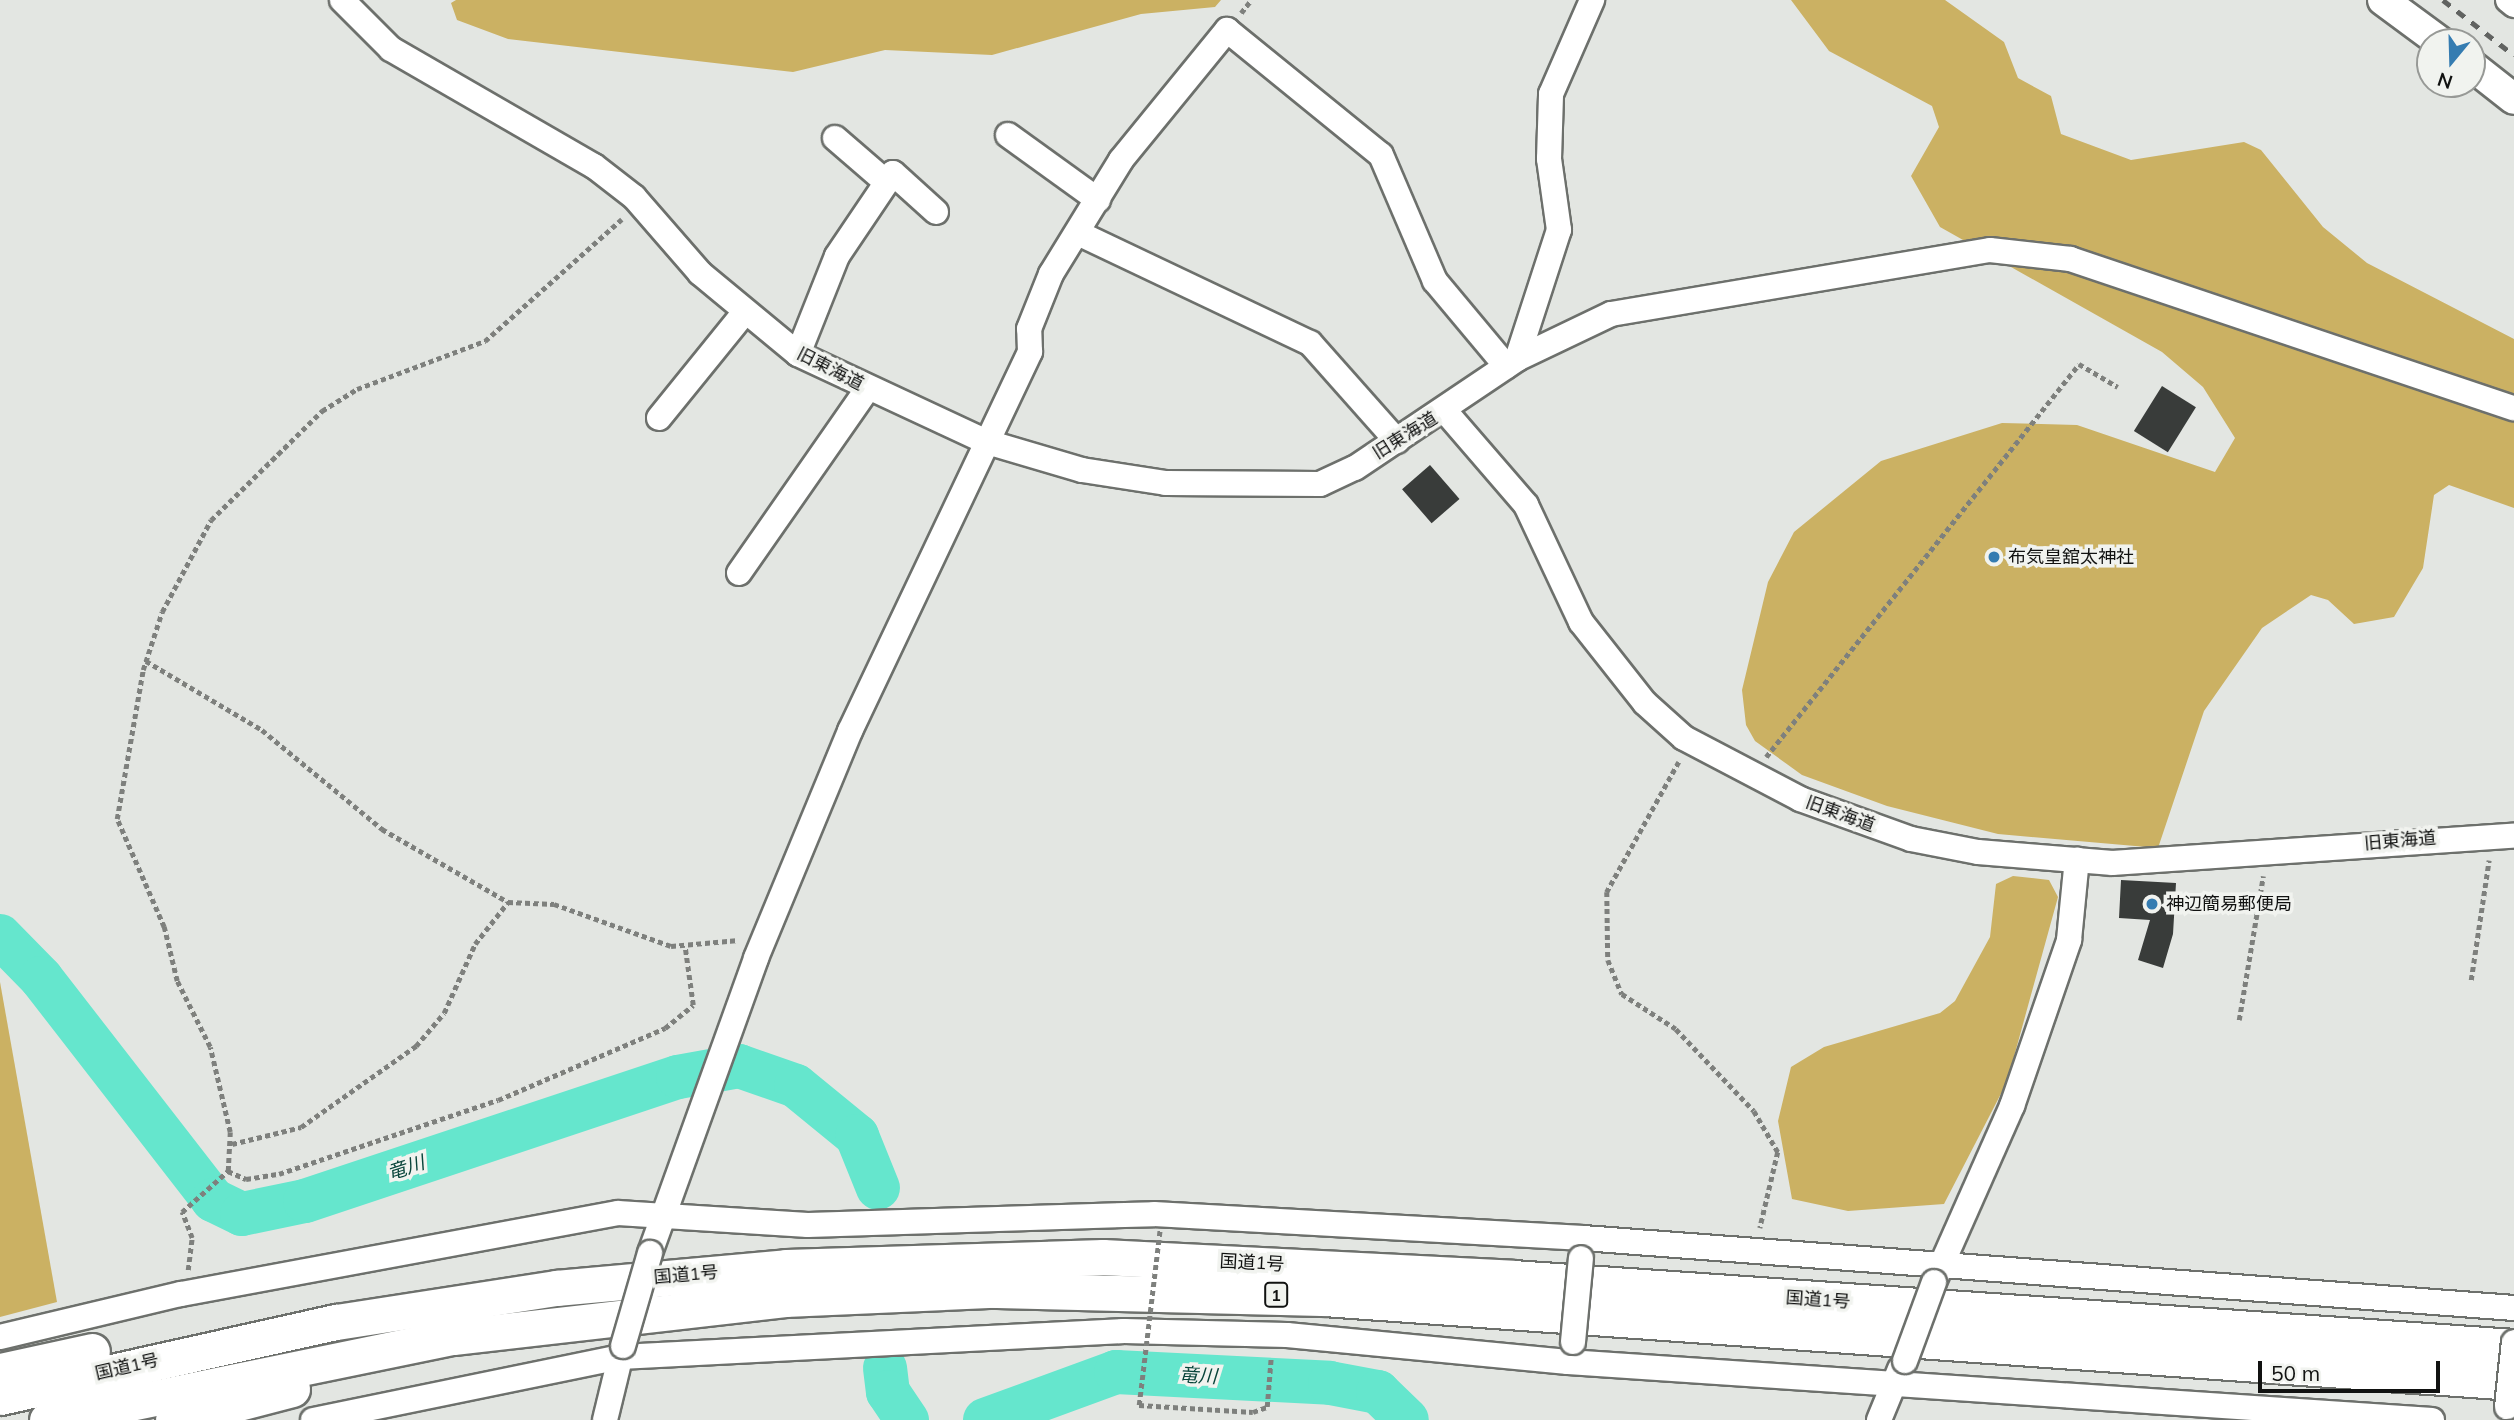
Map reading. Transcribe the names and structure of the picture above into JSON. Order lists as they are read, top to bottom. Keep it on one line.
{"streets":{"highway":["国道1号","1"],"street":["旧東海道"]},"water":["竜川"],"places":["布気皇舘太神社","神辺簡易郵便局"],"scale_bar":"50 m","north":"bottom"}
